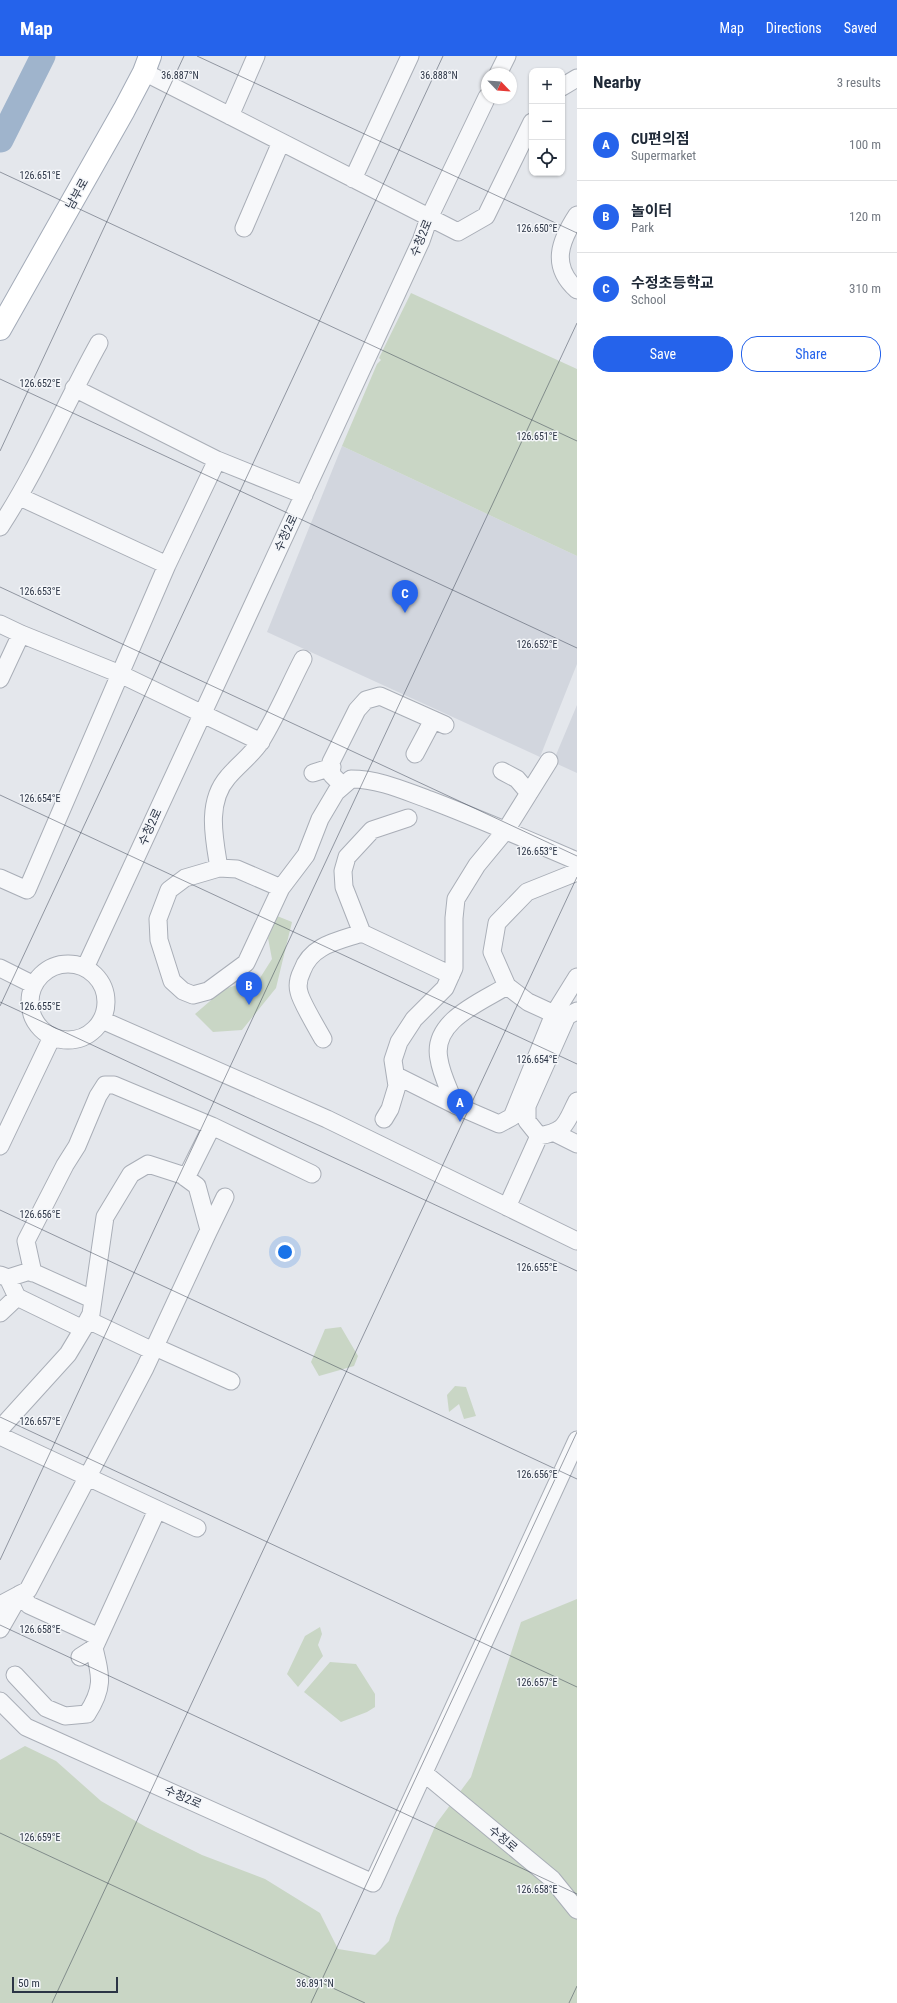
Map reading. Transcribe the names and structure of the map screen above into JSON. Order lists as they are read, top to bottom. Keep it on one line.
{"streets":{"main road":["남부로"],"street":["수청2로","수청로"]},"crossings":[["수청2로","수청로"]],"scale_bar":"50 m","north":"bottom right","page":{"header":"Map","nav":["Map","Directions","Saved"],"heading":["Nearby","3 results"],"map_buttons":["+","−"],"list":[{"mark":"A","name":"CU편의점","note":"Supermarket","value":"100 m"},{"mark":"B","name":"놀이터","note":"Park","value":"120 m"},{"mark":"C","name":"수정초등학교","note":"School","value":"310 m"}],"buttons":["Save","Share"],"pins":["C","B","A"],"scale":"50 m"},"coordinates":["36.887°N","36.888°N","126.651°E","126.650°E","126.652°E","126.653°E","126.654°E","126.655°E","126.656°E","126.657°E","126.658°E","126.659°E","36.891°N"]}
